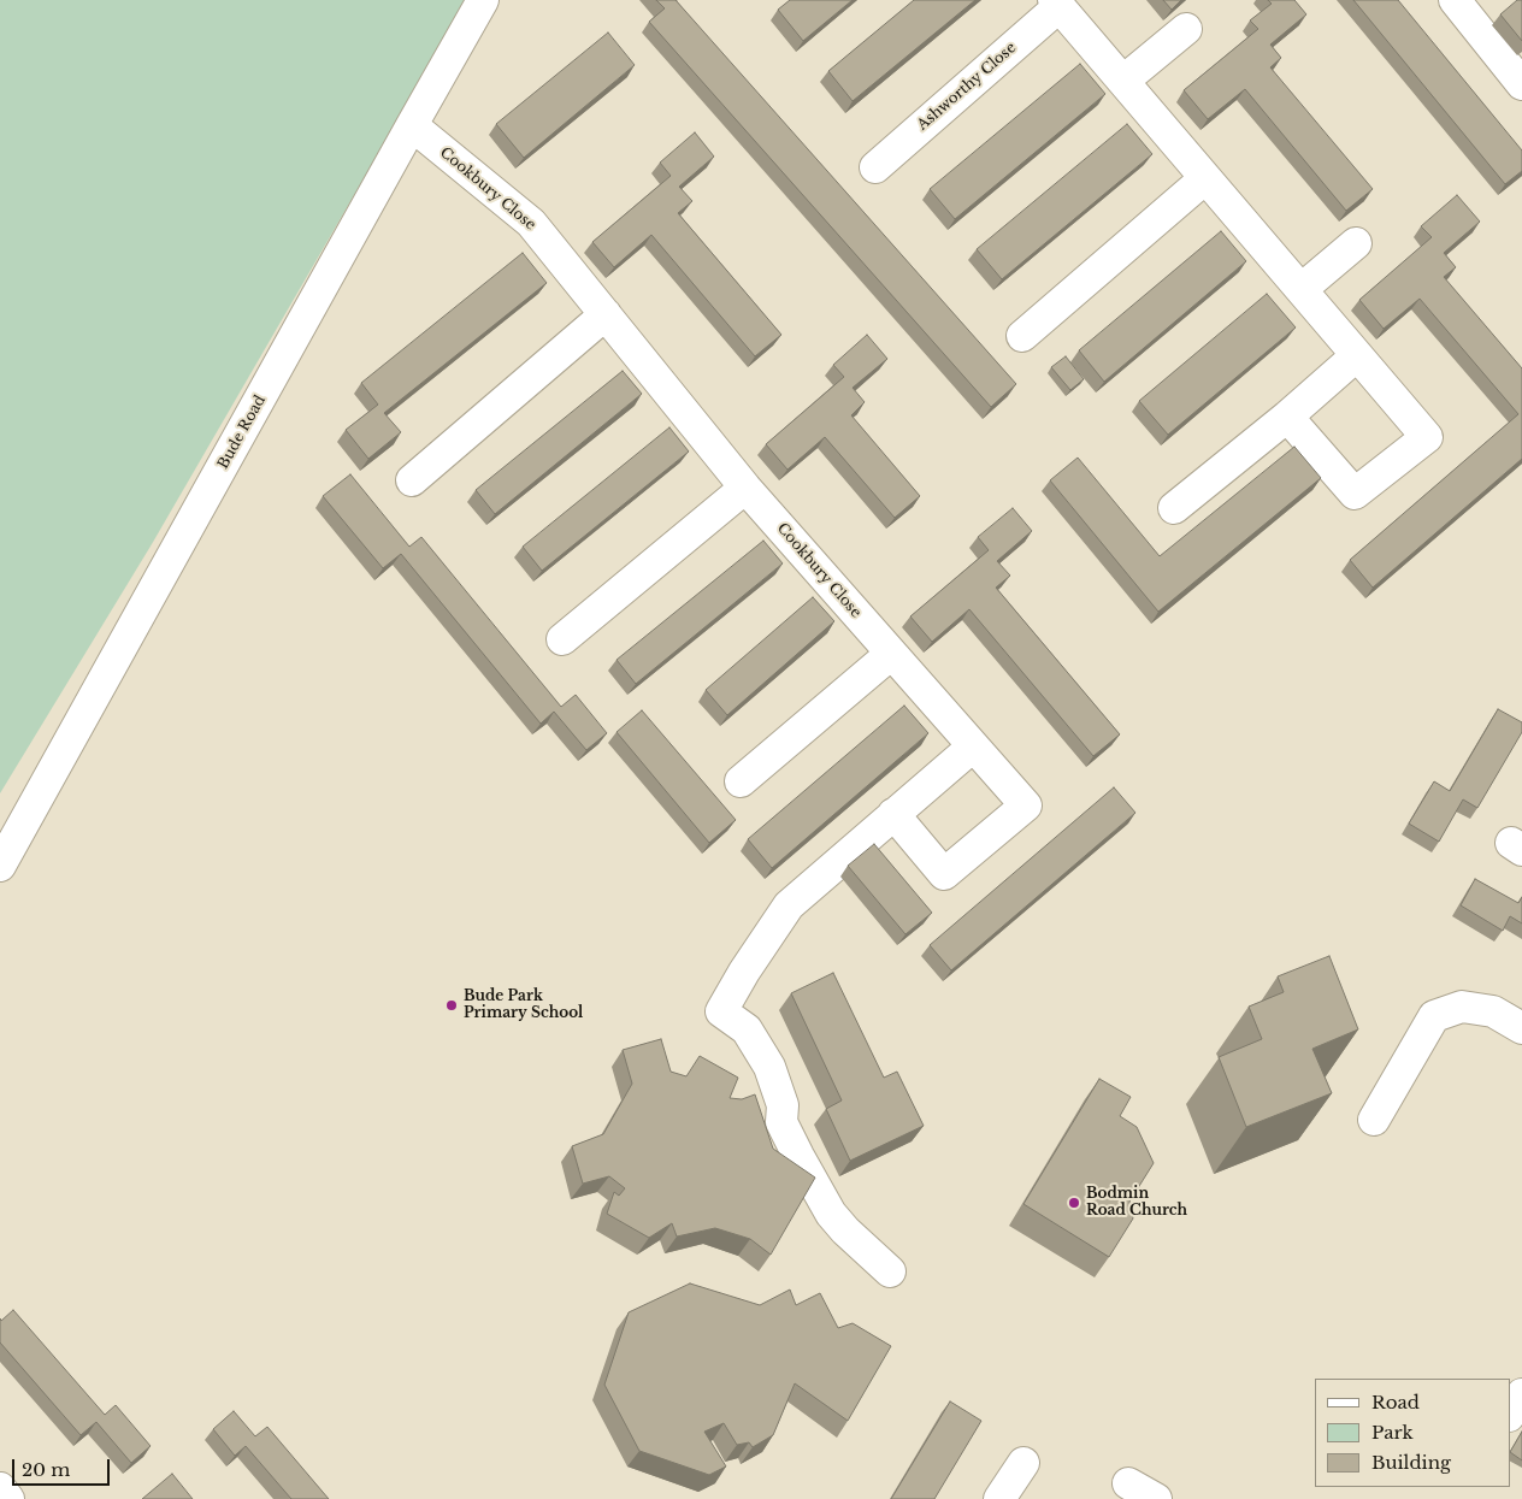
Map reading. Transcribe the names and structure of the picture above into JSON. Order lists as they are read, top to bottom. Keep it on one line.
{"streets":{"street":["Ashworthy Close","Cookbury Close","Bude Road"]},"crossings":[["Cookbury Close","Bude Road"]],"places":["Bude Park Primary School","Bodmin Road Church"],"legend":["Road","Park","Building"],"scale_bar":"20 m"}
